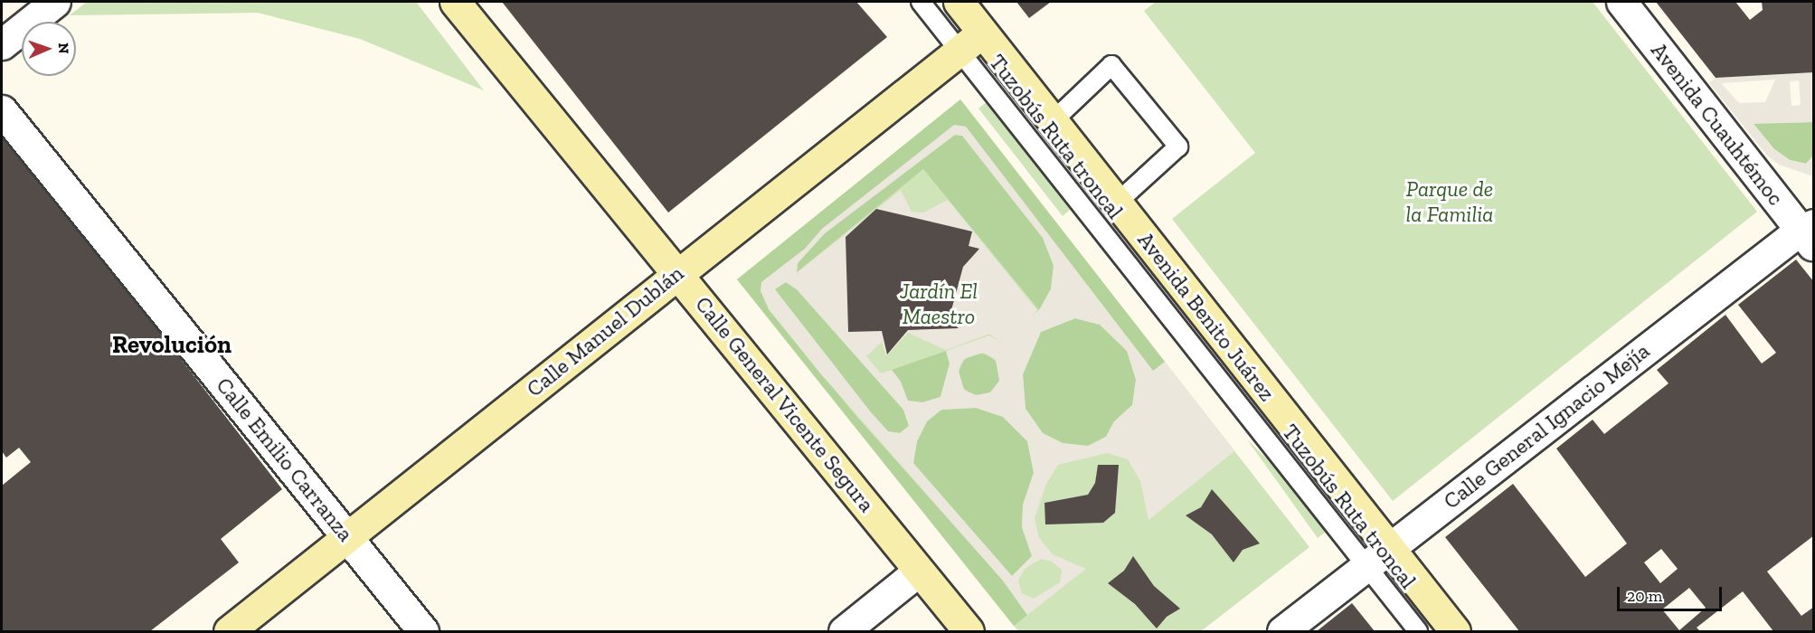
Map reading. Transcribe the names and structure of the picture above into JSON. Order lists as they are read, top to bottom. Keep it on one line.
{"streets":{"street":["Avenida Cuauhtémoc","Avenida Benito Juárez","Calle Manuel Dublán","Calle General Vicente Segura","Calle General Ignacio Mejía","Calle Emilio Carranza"],"lane":["Tuzobús Ruta troncal"]},"crossings":[["Avenida Cuauhtémoc","Calle General Ignacio Mejía"],["Tuzobús Ruta troncal","Avenida Benito Juárez"],["Tuzobús Ruta troncal","Calle Manuel Dublán"],["Tuzobús Ruta troncal","Calle General Ignacio Mejía"],["Avenida Benito Juárez","Calle Manuel Dublán"],["Avenida Benito Juárez","Calle General Ignacio Mejía"],["Calle Manuel Dublán","Calle General Vicente Segura"],["Calle Manuel Dublán","Calle Emilio Carranza"]],"districts":["Revolución"],"parks":["Parque de la Familia","Jardín El Maestro"],"scale_bar":"20 m","north":"right"}
